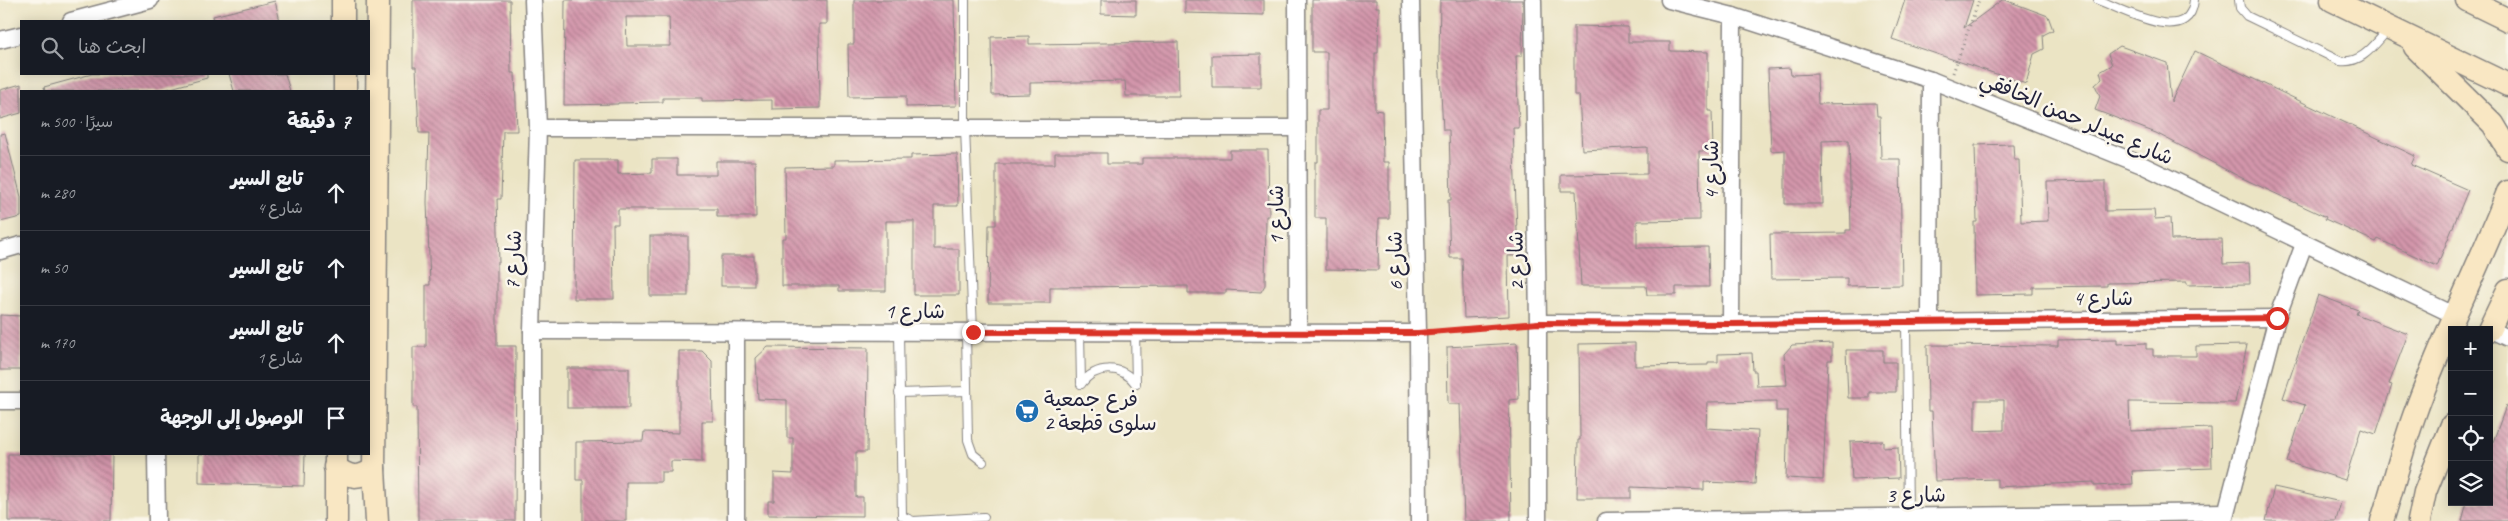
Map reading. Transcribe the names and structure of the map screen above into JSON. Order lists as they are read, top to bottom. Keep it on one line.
{"streets":{"street":["شارع عبدلر حمن الخافقي","شارع 4","شارع 1","شارع 7","شارع 6","شارع 2","شارع 3"]},"crossings":[["شارع عبدلر حمن الخافقي","شارع 4"],["شارع عبدلر حمن الخافقي","شارع 3"],["شارع 4","شارع 2"],["شارع 4","شارع 3"],["شارع 1","شارع 7"],["شارع 1","شارع 6"]],"places":{"supermarket":["فرع جمعية سلوى قطعة 2"]},"page":{"search":"ابحث هنا","heading":["7 دقيقة","سيرًا · 500 m"],"list":[["تابع السير","شارع 4","280 m"],["تابع السير","50 m"],["تابع السير","شارع 1","170 m"],"الوصول إلى الوجهة"],"map_buttons":["+","−"]}}
